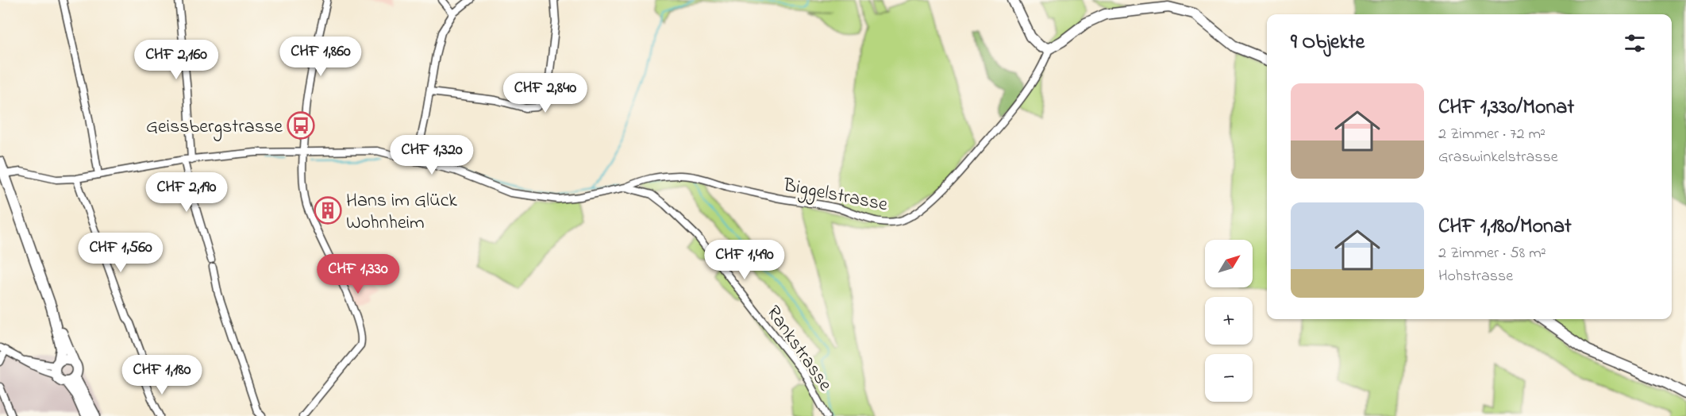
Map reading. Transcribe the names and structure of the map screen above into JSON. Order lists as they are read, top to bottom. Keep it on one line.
{"streets":{"street":["Biggelstrasse","Rankstrasse"]},"crossings":[["Biggelstrasse","Rankstrasse"]],"places":{"bus stop":["Geissbergstrasse"],"building":["Hans im Glück Wohnheim"]},"north":"top right","page":{"heading":"9 Objekte","price":["CHF 1,860","CHF 2,160","CHF 2,840","CHF 1,320","CHF 2,190","CHF 1,560","CHF 1,490","CHF 1,330","CHF 1,180"],"list":[{"name":"CHF 1,330/Monat","note":"2 Zimmer · 72 m² · Graswinkelstrasse"},{"name":"CHF 1,180/Monat","note":"2 Zimmer · 58 m² · Hohstrasse"}],"map_buttons":["+","−"]}}
